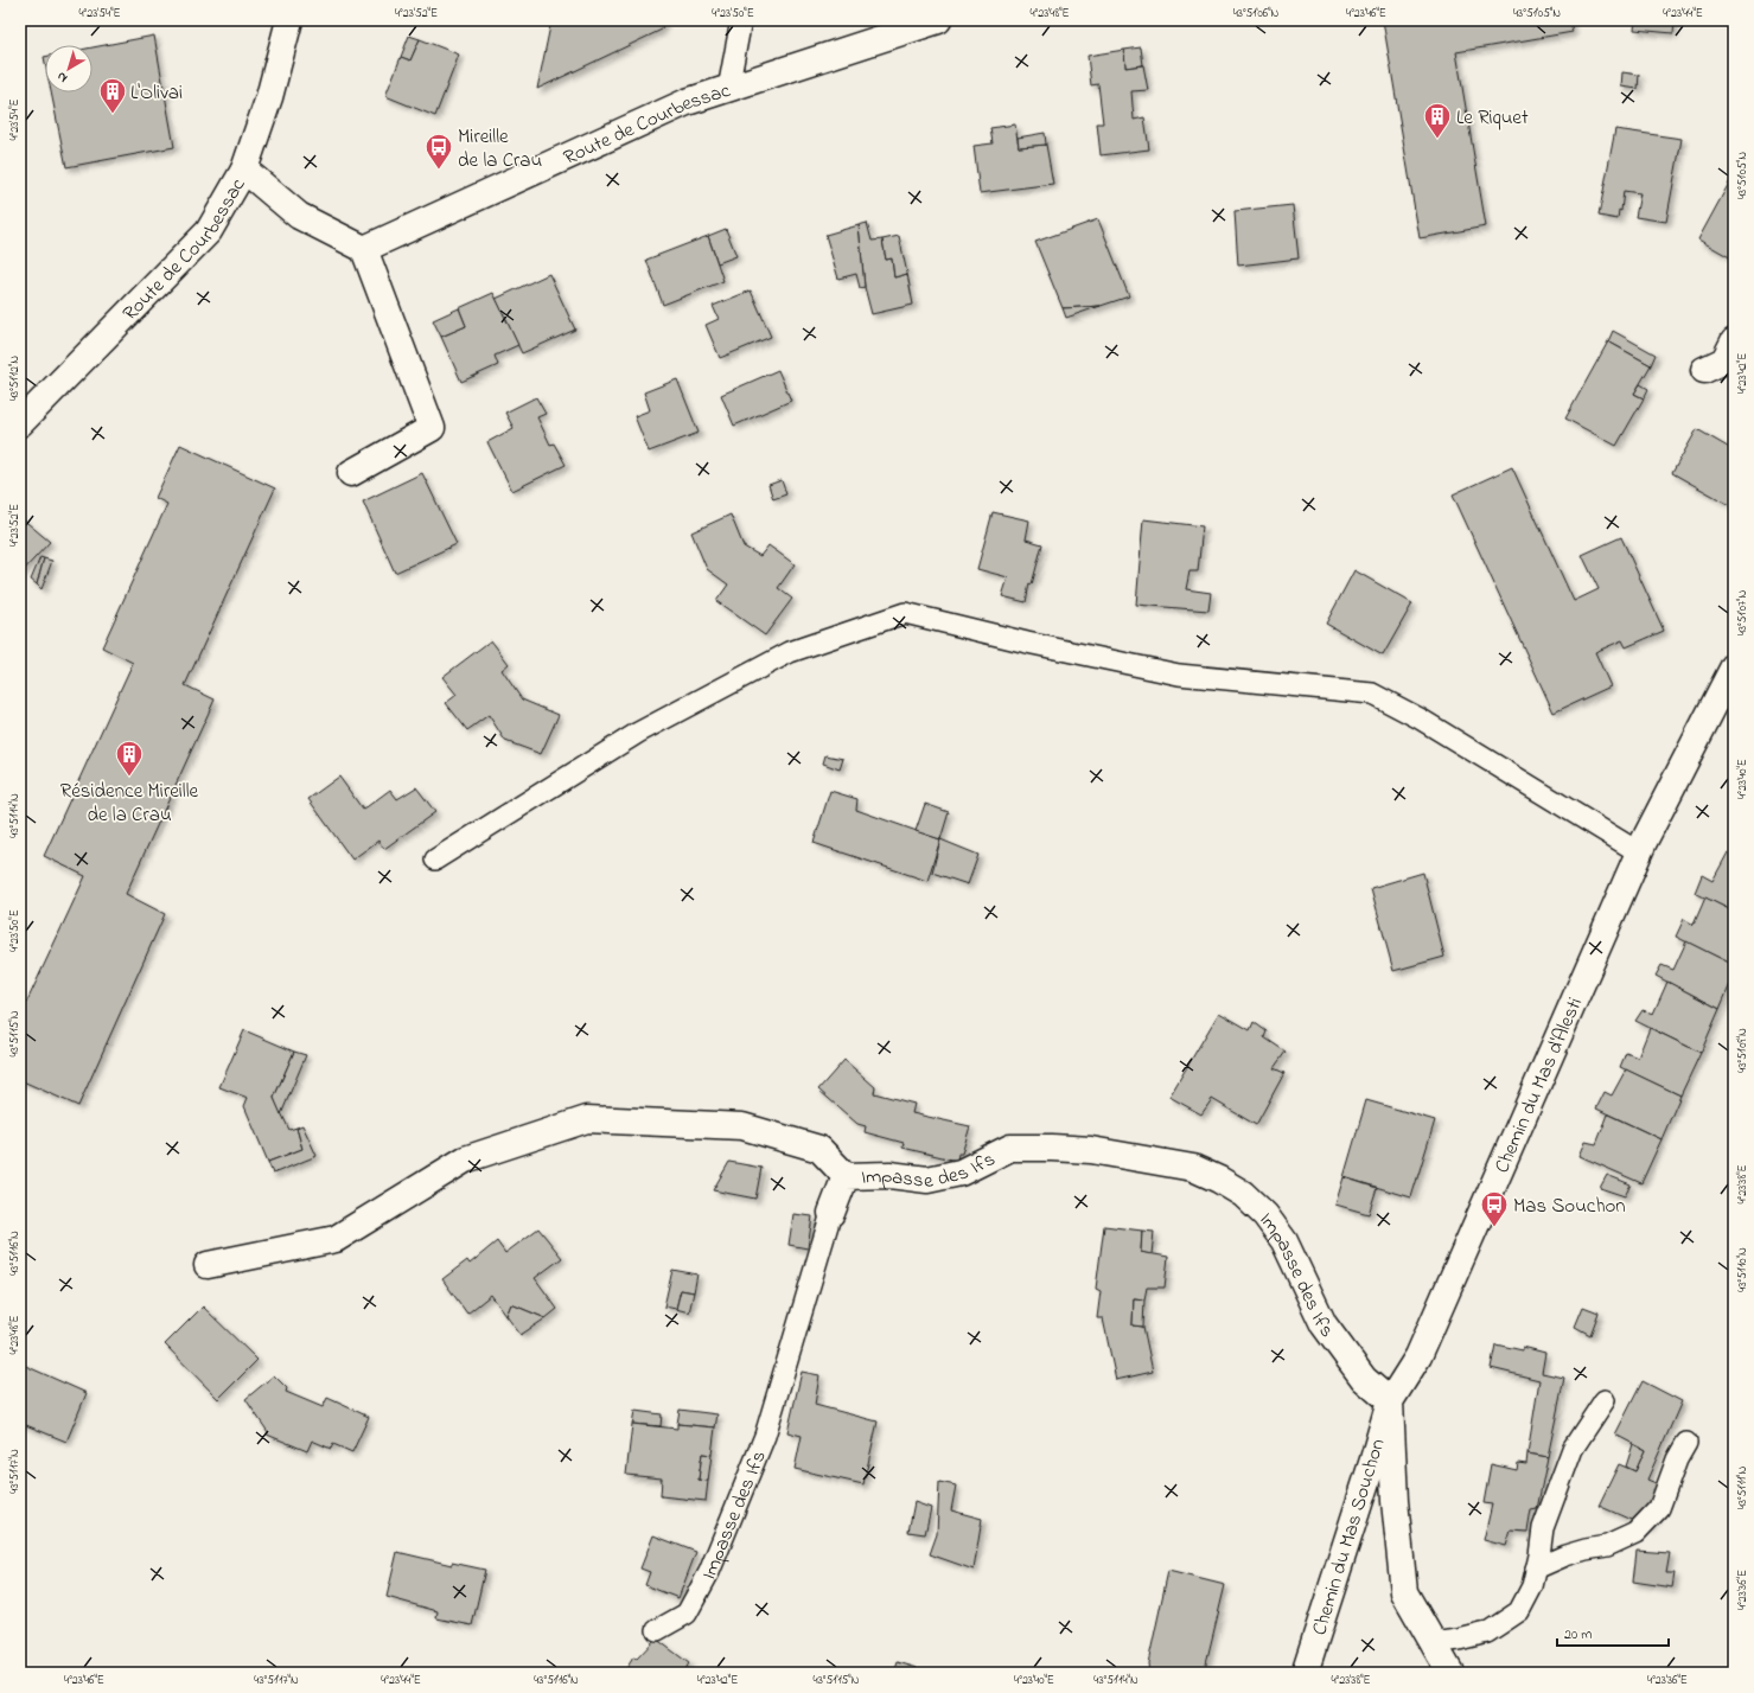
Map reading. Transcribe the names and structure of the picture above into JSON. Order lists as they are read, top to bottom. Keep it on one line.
{"streets":{"street":["Route de Courbessac","Chemin du Mas d'Alesti","Impasse des Ifs","Chemin du Mas Souchon"]},"crossings":[["Chemin du Mas d'Alesti","Impasse des Ifs"],["Chemin du Mas d'Alesti","Chemin du Mas Souchon"],["Impasse des Ifs","Chemin du Mas Souchon"]],"places":{"building":["L'Olivai","Le Riquet","Résidence Mireille de la Crau"],"bus stop":["Mireille de la Crau","Mas Souchon"]},"scale_bar":"20 m","north":"bottom left","coordinates":["4°23'54\"E","4°23'52\"E","4°23'50\"E","4°23'48\"E","43°51'06\"N","4°23'46\"E","43°51'05\"N","4°23'44\"E","4°23'42\"E","43°51'12\"N","43°51'07\"N","4°23'40\"E","43°51'14\"N","43°51'15\"N","43°51'09\"N","4°23'38\"E","43°51'16\"N","43°51'10\"N","43°51'17\"N","43°51'11\"N","4°23'36\"E"]}
